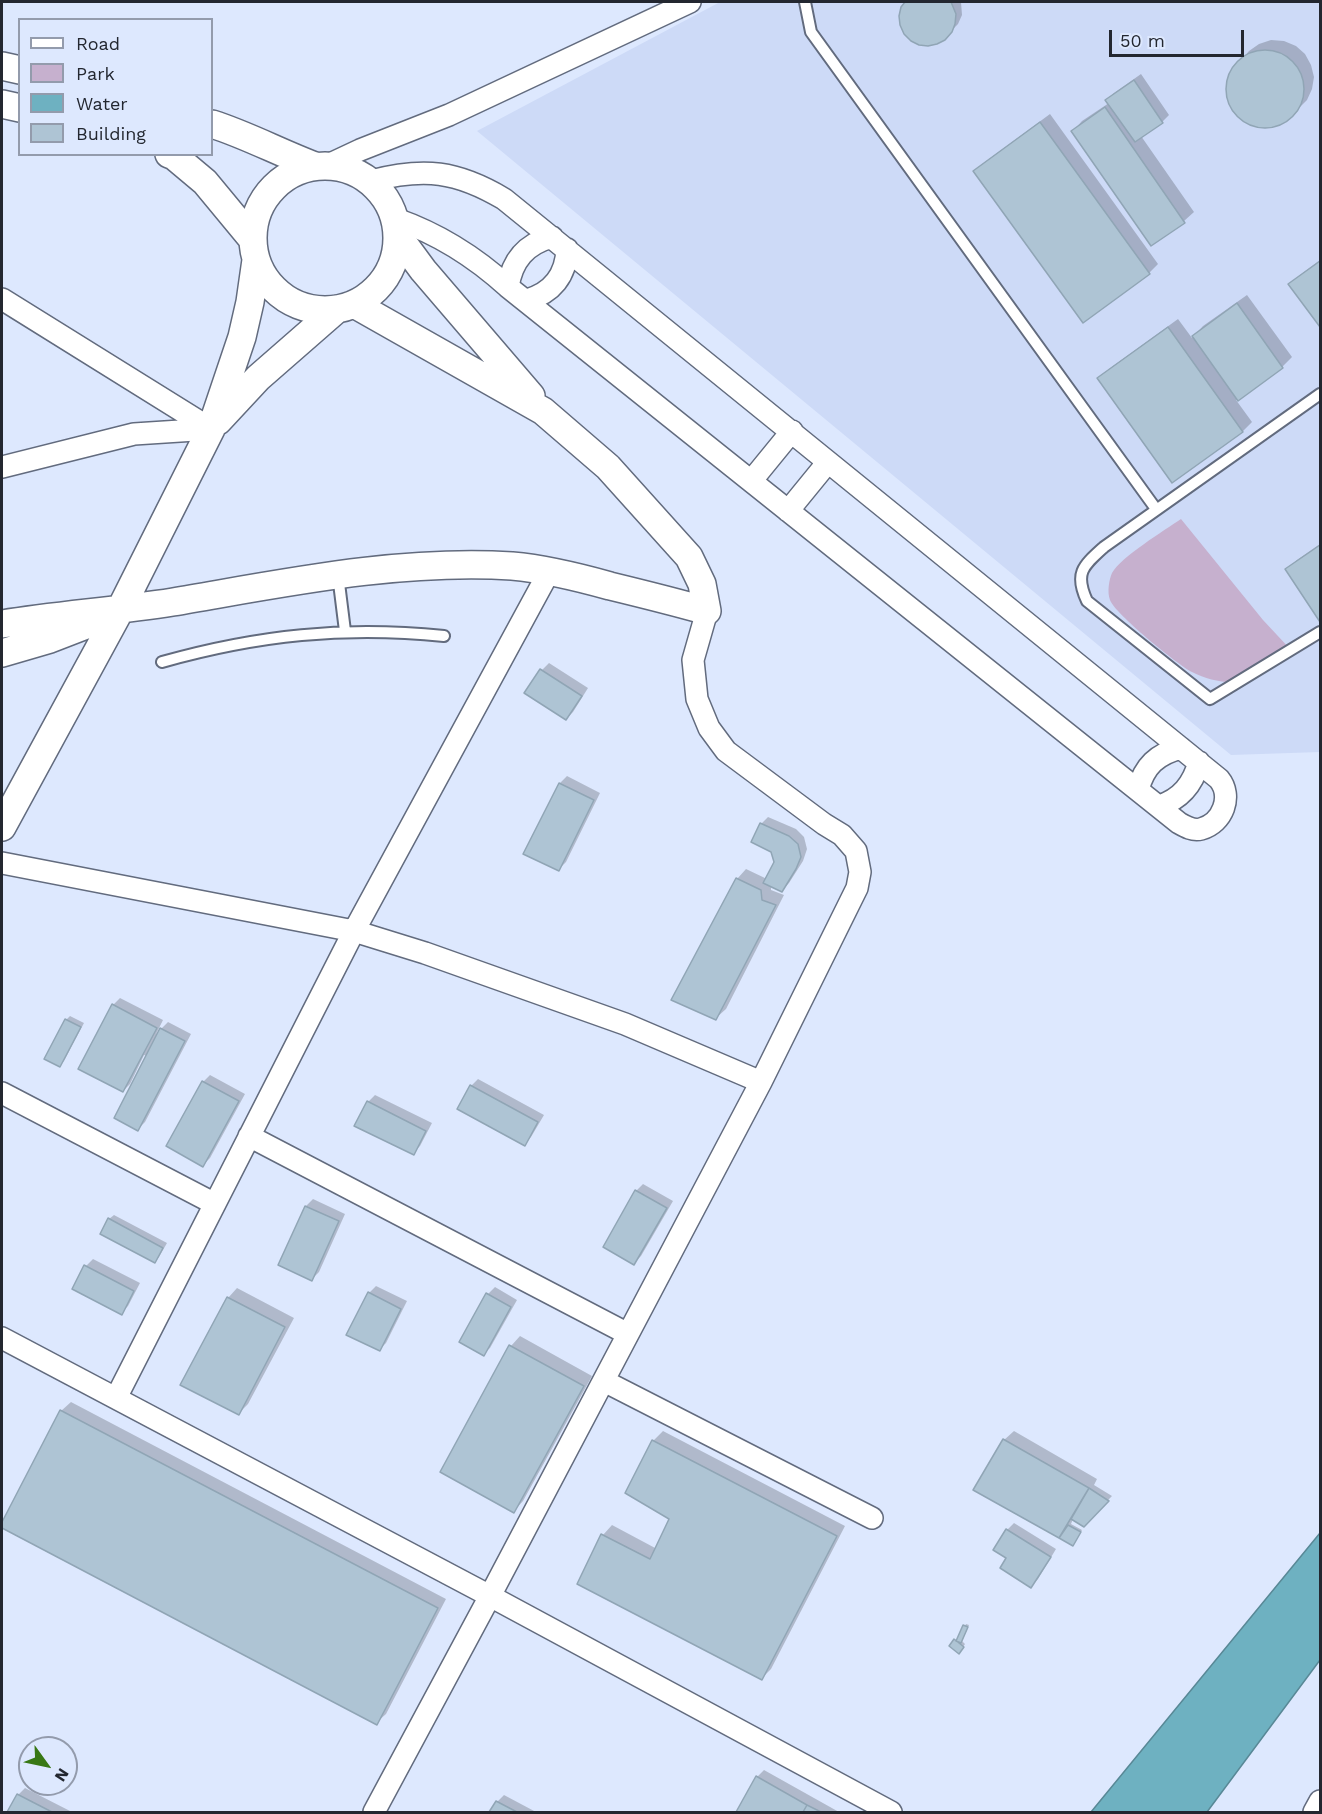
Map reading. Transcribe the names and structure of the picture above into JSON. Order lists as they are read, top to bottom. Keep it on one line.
{"legend":["Road","Park","Water","Building"],"scale_bar":"50 m","north":"bottom right"}
